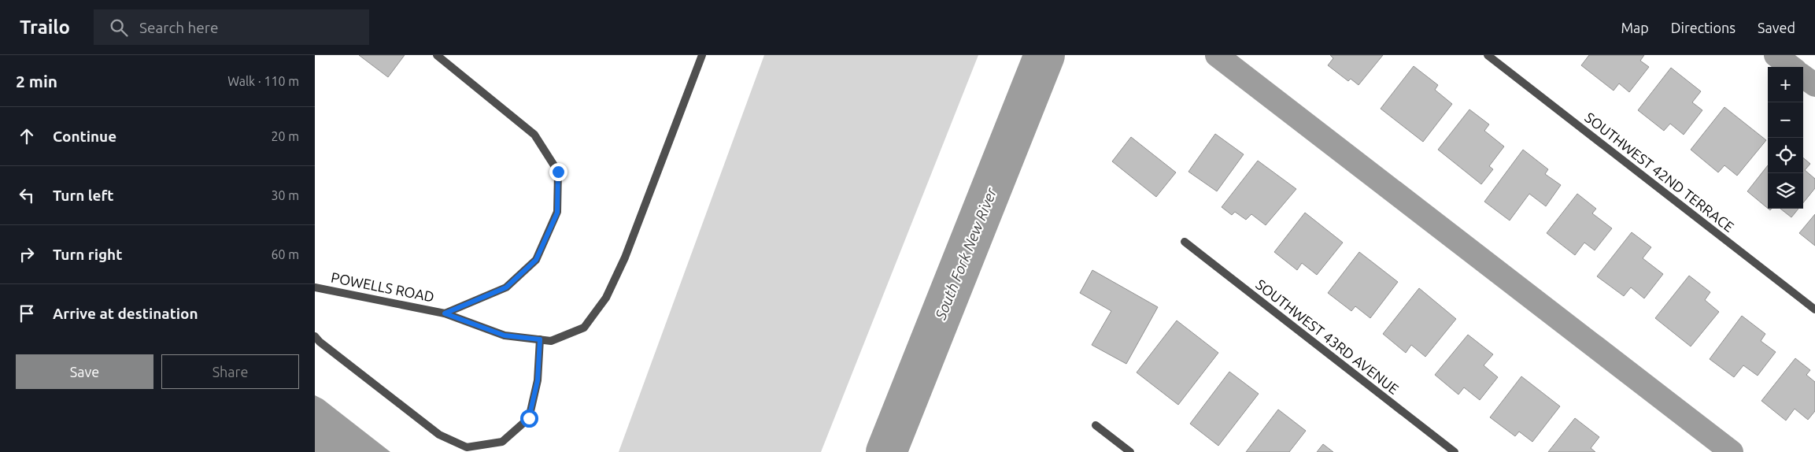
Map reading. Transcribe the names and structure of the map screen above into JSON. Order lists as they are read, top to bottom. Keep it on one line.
{"streets":{"street":["SOUTHWEST 42ND TERRACE","POWELLS ROAD","SOUTHWEST 43RD AVENUE"]},"water":["South Fork New River"],"page":{"header":"Trailo","search":"Search here","nav":["Map","Directions","Saved"],"heading":["2 min","Walk · 110 m"],"map_buttons":["+","−"],"list":[["Continue","20 m"],["Turn left","30 m"],["Turn right","60 m"],"Arrive at destination"],"buttons":["Save","Share"]}}
